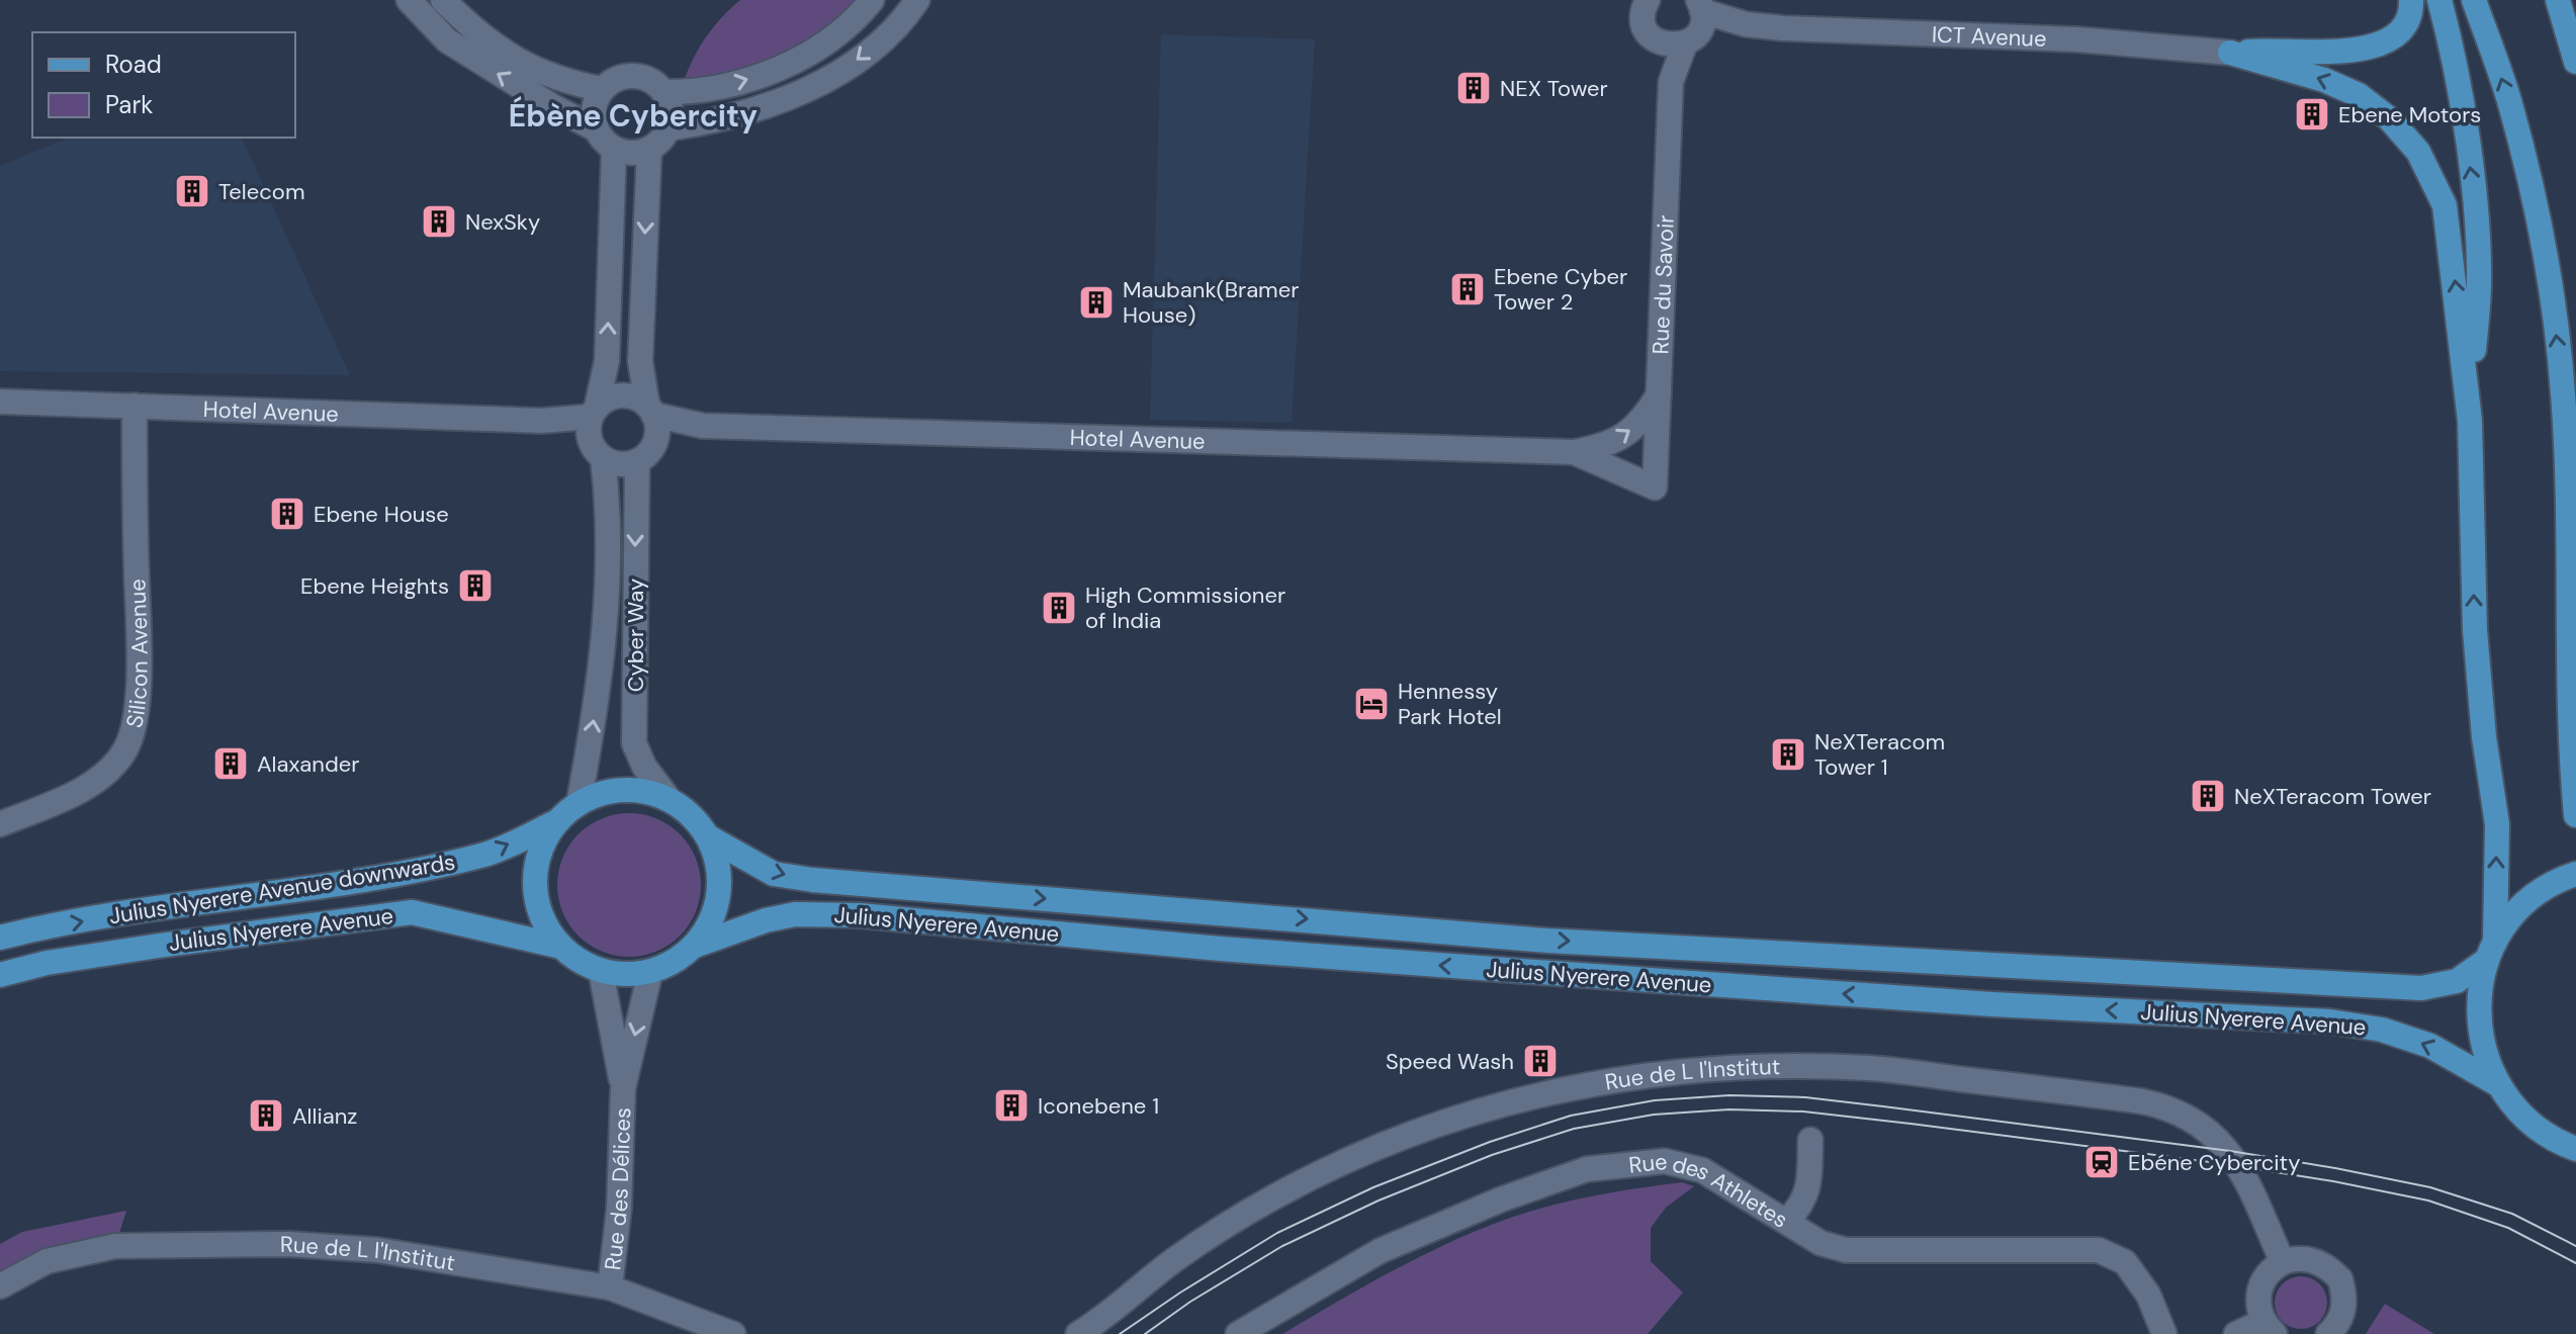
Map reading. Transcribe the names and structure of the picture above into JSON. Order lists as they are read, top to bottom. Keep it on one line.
{"streets":{"main road":["Julius Nyerere Avenue downwards","Julius Nyerere Avenue"],"street":["ICT Avenue","Rue du Savoir","Hotel Avenue","Cyber Way","Silicon Avenue","Rue de L l'Institut","Rue des Délices","Rue des Athletes"]},"crossings":[["ICT Avenue","Rue du Savoir"],["Rue du Savoir","Hotel Avenue"],["Hotel Avenue","Cyber Way"],["Hotel Avenue","Silicon Avenue"],["Cyber Way","Julius Nyerere Avenue downwards"],["Cyber Way","Julius Nyerere Avenue"],["Cyber Way","Rue des Délices"],["Julius Nyerere Avenue downwards","Julius Nyerere Avenue"],["Julius Nyerere Avenue downwards","Rue des Délices"],["Julius Nyerere Avenue","Rue des Délices"],["Rue de L l'Institut","Rue des Délices"]],"one_way":["Julius Nyerere Avenue downwards"],"districts":["Ébène Cybercity"],"places":{"building":["NEX Tower","Ebene Motors","Telecom","NexSky","Ebene Cyber Tower 2","Maubank(Bramer House)","Ebene House","Ebene Heights","High Commissioner of India","NeXTeracom Tower 1","Alaxander","NeXTeracom Tower","Speed Wash","Iconebene 1","Allianz"],"hotel":["Hennessy Park Hotel"],"station":["Ebéne Cybercity"]},"legend":["Road","Park"]}
